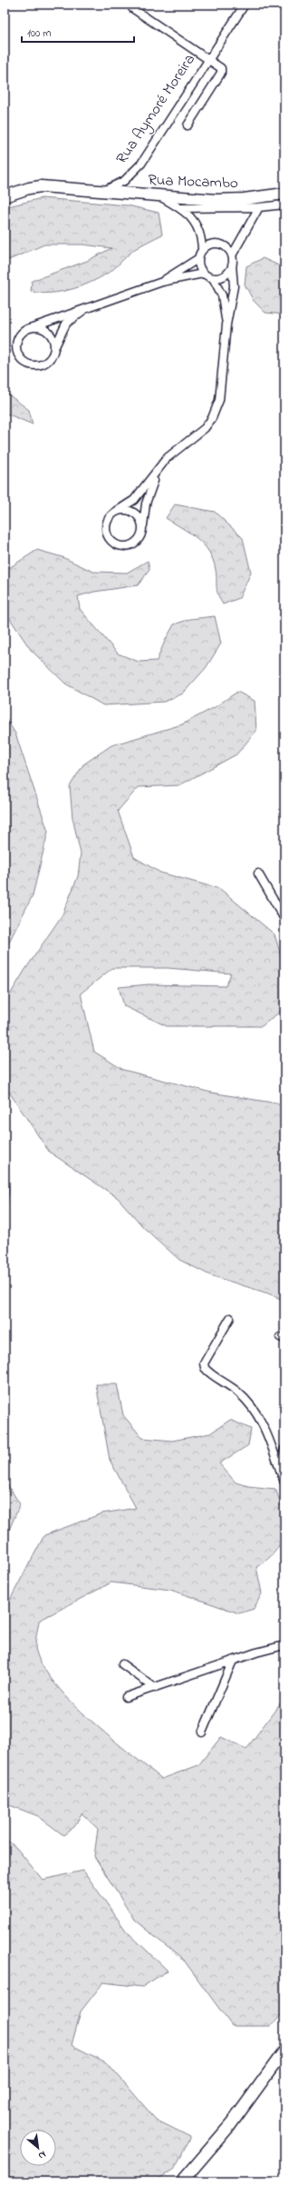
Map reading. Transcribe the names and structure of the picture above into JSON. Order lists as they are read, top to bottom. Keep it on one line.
{"streets":{"main road":["Rua Aymoré Moreira","Rua Mocambo"]},"crossings":[["Rua Aymoré Moreira","Rua Mocambo"]],"scale_bar":"100 m","north":"bottom right"}
